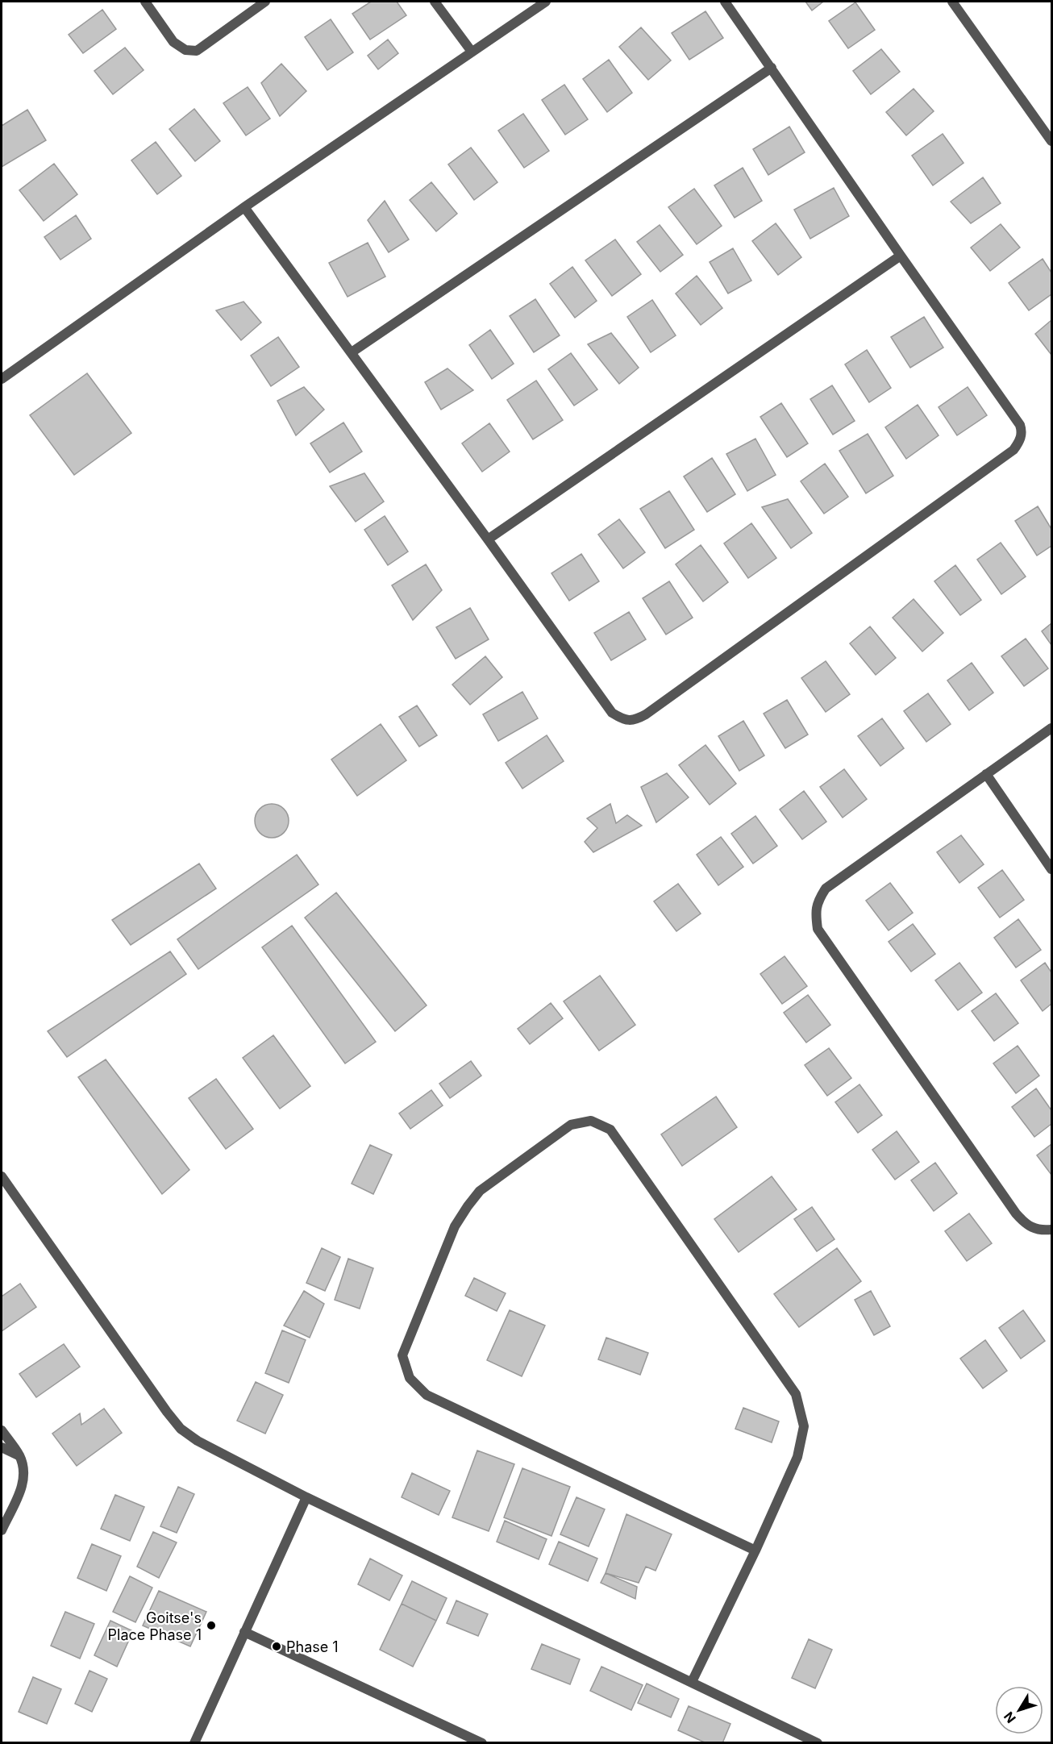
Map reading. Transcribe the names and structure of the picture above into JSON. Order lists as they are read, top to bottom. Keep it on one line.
{"places":["Goitse's Place Phase 1","Phase 1"],"north":"bottom left"}
